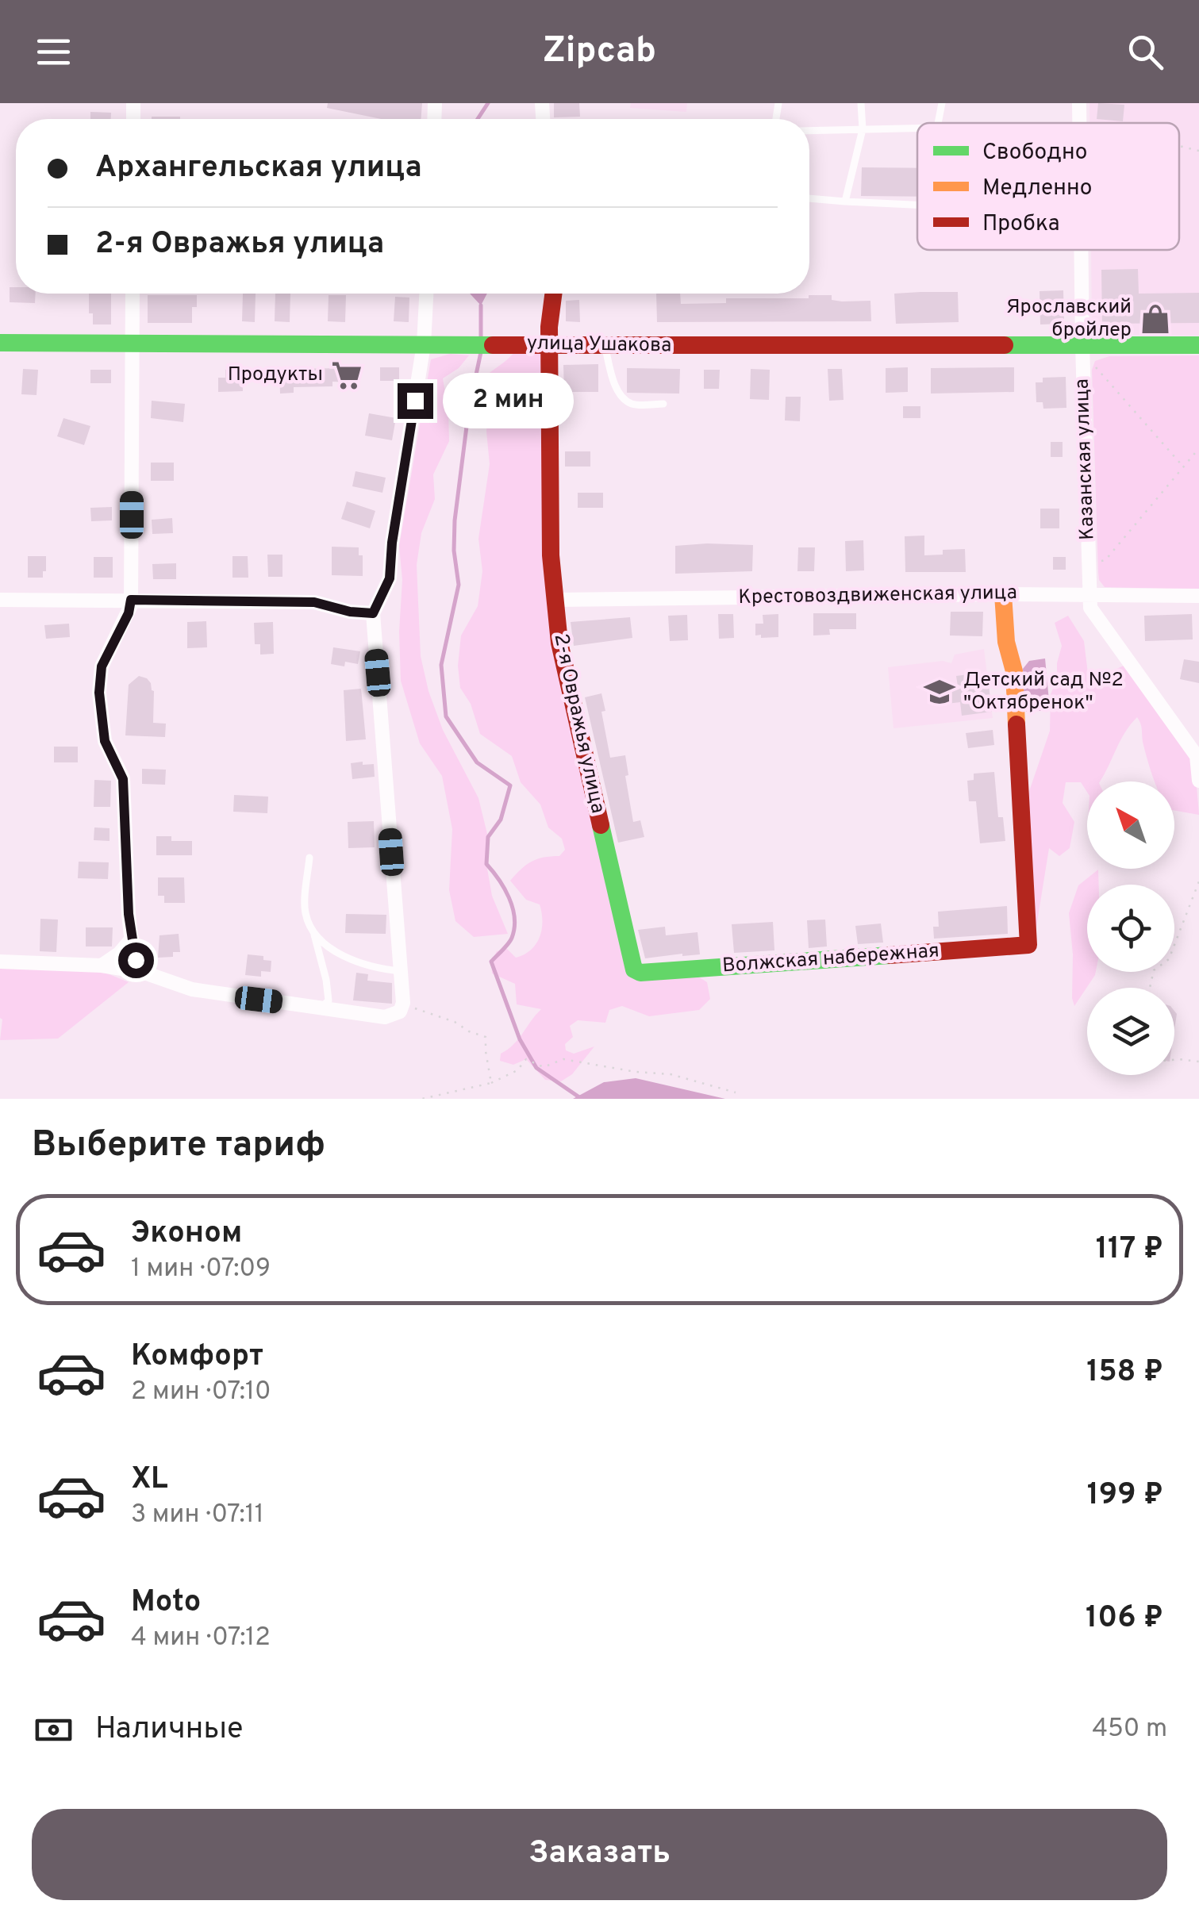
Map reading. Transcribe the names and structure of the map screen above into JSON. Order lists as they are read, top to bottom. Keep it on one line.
{"streets":{"street":["улица Ушакова","Казанская улица","Крестовоздвиженская улица","2-я Овражья улица","Волжская набережная"]},"crossings":[["улица Ушакова","Казанская улица"],["улица Ушакова","2-я Овражья улица"],["Казанская улица","Крестовоздвиженская улица"],["Крестовоздвиженская улица","2-я Овражья улица"],["Крестовоздвиженская улица","Волжская набережная"],["2-я Овражья улица","Волжская набережная"]],"places":{"shop":["Ярославский бройлер"],"supermarket":["Продукты"],"school or university":["Детский сад №2 \"Октябренок\""]},"legend":["Свободно","Медленно","Пробка"],"north":"top left","page":{"header":"Zipcab","banner":["Архангельская улица","2-я Овражья улица"],"bubble":"2 мин","heading":"Выберите тариф","list":[{"name":"Эконом","note":"1 мин · 07:09","value":"117 ₽"},{"name":"Комфорт","note":"2 мин · 07:10","value":"158 ₽"},{"name":"XL","note":"3 мин · 07:11","value":"199 ₽"},{"name":"Moto","note":"4 мин · 07:12","value":"106 ₽"}],"pay":["Наличные","450 m"],"buttons":"Заказать"}}
